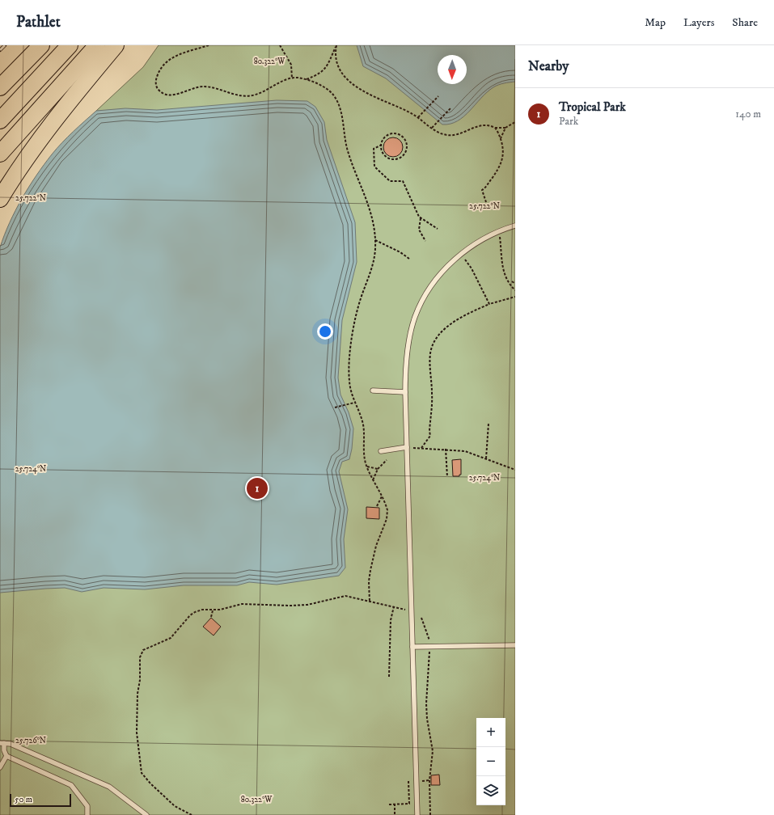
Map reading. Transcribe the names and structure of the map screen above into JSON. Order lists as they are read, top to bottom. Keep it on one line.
{"scale_bar":"50 m","north":"bottom","page":{"header":"Pathlet","nav":["Map","Layers","Share"],"heading":"Nearby","list":[{"mark":"1","name":"Tropical Park","note":"Park","value":"140 m"}],"pins":"1","map_buttons":["+","−"],"scale":"50 m"},"coordinates":["80.322°W","25.722°N","25.724°N","25.726°N"]}
